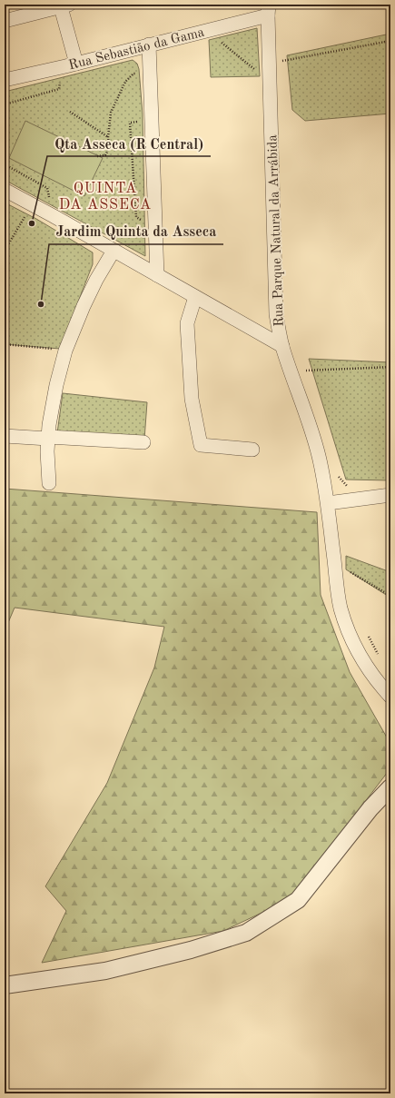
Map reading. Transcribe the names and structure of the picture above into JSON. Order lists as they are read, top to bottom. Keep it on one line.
{"streets":{"street":["Rua Sebastião da Gama","Rua Parque Natural da Arrábida"]},"crossings":[["Rua Sebastião da Gama","Rua Parque Natural da Arrábida"]],"districts":["QUINTA DA ASSECA"],"places":["Qta Asseca (R Central)","Jardim Quinta da Asseca"]}
